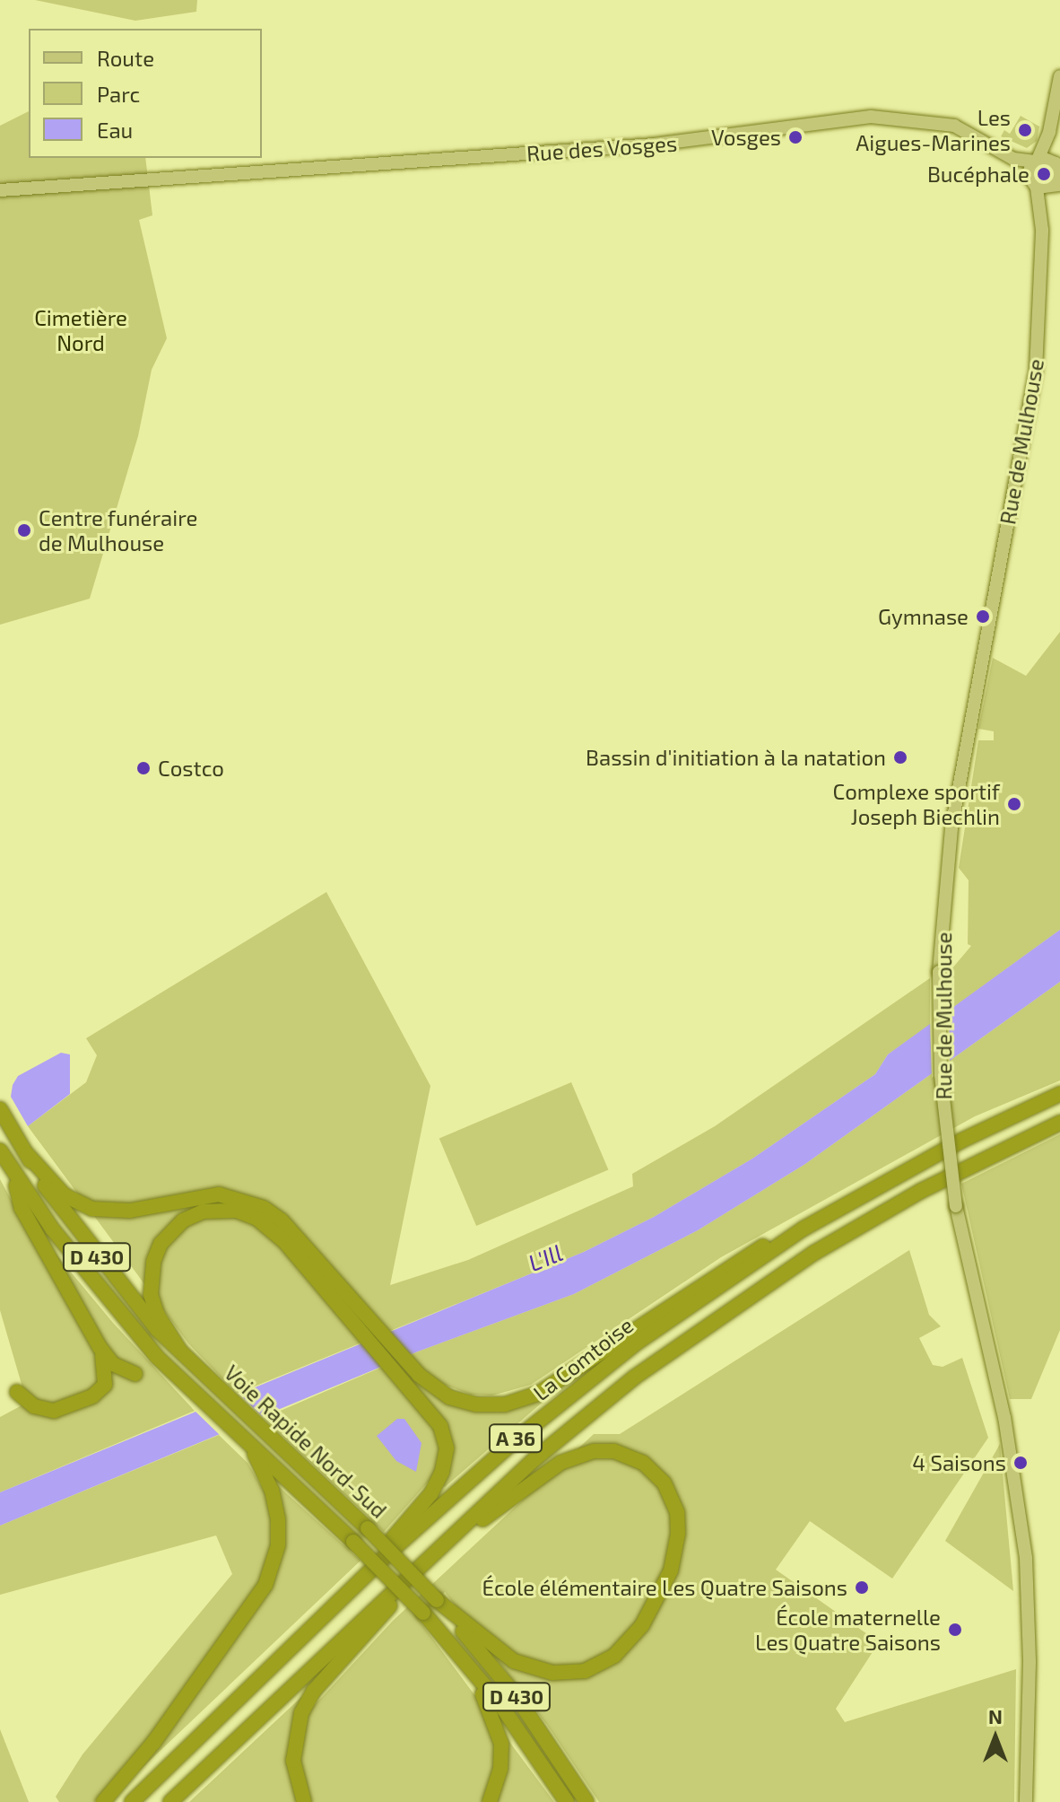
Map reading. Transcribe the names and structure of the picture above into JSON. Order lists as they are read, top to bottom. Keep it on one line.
{"streets":{"highway":["D 430","La Comtoise","A 36","Voie Rapide Nord-Sud"],"main road":["Rue des Vosges","Rue de Mulhouse"]},"crossings":[["Rue des Vosges","Rue de Mulhouse"]],"water":["L'Ill"],"parks":["Cimetière Nord"],"places":["Les Aigues-Marines","Vosges","Bucéphale","Centre funéraire de Mulhouse","Gymnase","Bassin d'initiation à la natation","Costco","Complexe sportif Joseph Biechlin","4 Saisons","École élémentaire Les Quatre Saisons","École maternelle Les Quatre Saisons"],"legend":["Route","Parc","Eau"],"north":"top"}
